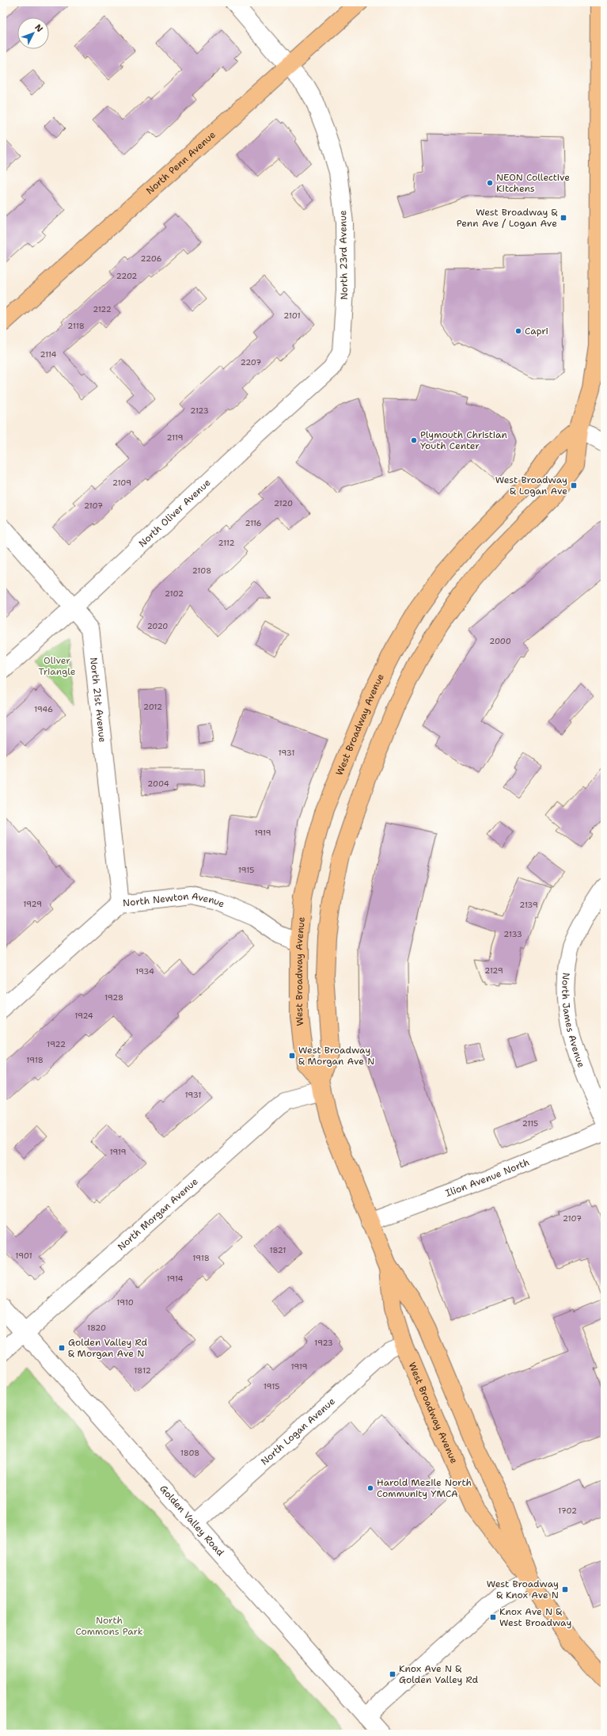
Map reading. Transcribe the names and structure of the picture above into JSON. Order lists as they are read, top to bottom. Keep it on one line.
{"streets":{"main road":["North Penn Avenue","West Broadway Avenue"],"street":["North 23rd Avenue","North Oliver Avenue","North 21st Avenue","North Newton Avenue","North James Avenue","Ilion Avenue North","North Morgan Avenue","North Logan Avenue","Golden Valley Road"]},"crossings":[["North Penn Avenue","North 23rd Avenue"],["North 23rd Avenue","North Oliver Avenue"],["North Oliver Avenue","North 21st Avenue"],["North 21st Avenue","North Newton Avenue"],["West Broadway Avenue","North Newton Avenue"],["West Broadway Avenue","Ilion Avenue North"],["West Broadway Avenue","North Morgan Avenue"],["West Broadway Avenue","North Logan Avenue"],["North Morgan Avenue","Golden Valley Road"],["North Logan Avenue","Golden Valley Road"]],"parks":["Oliver Triangle","North Commons Park"],"places":{"other":["NEON Collective Kitchens","Capri","Plymouth Christian Youth Center","Harold Mezile North Community YMCA"],"transit":["West Broadway & Penn Ave / Logan Ave","West Broadway & Logan Ave","West Broadway & Morgan Ave N","Golden Valley Rd & Morgan Ave N","West Broadway & Knox Ave N","Knox Ave N & West Broadway","Knox Ave N & Golden Valley Rd"]},"house_numbers":["2206","2202","2122","2101","2118","2114","2207","2123","2119","2109","2120","2107","2116","2112","2108","2102","2020","2000","2012","1946","1931","2004","1919","1915","1929","2139","2133","2129","1934","1928","1924","1922","1918","1931","2115","1919","2107","1821","1901","1918","1914","1910","1820","1923","1919","1812","1915","1808","1702"],"north":"top right"}
